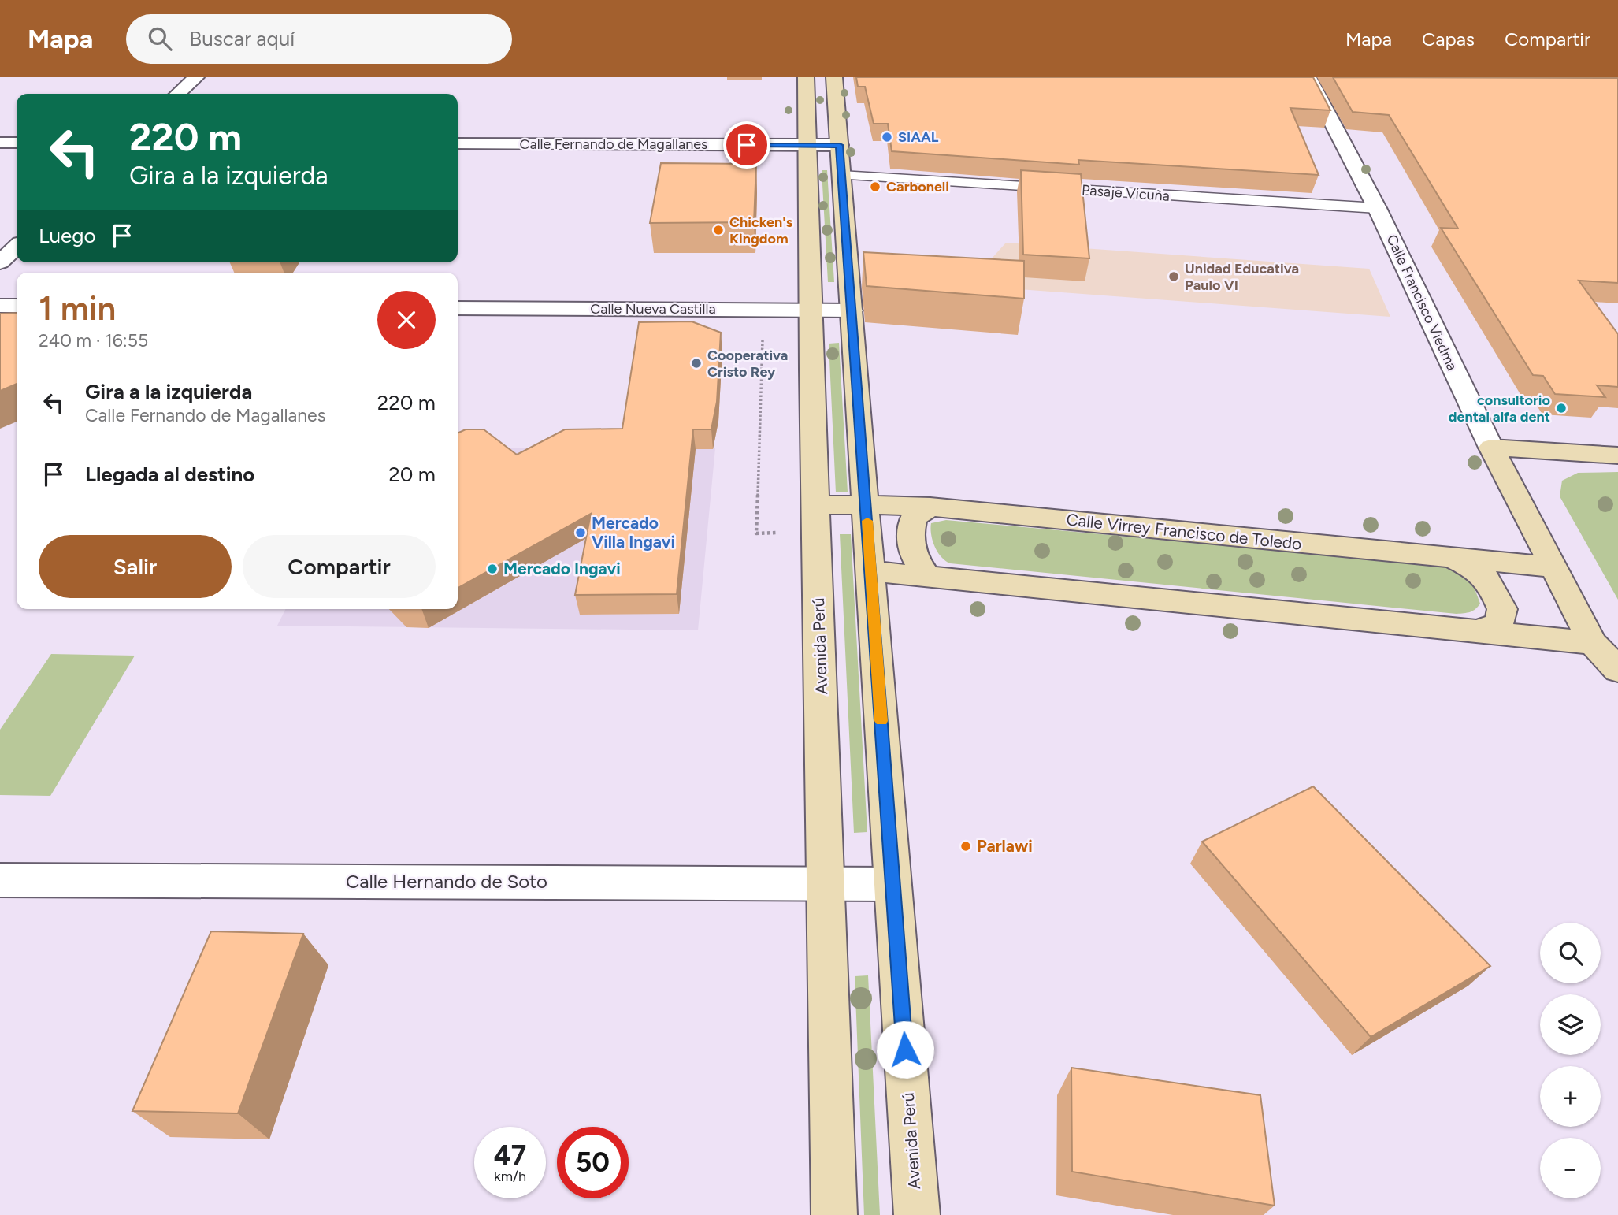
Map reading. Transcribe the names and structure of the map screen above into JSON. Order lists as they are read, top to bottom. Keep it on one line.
{"streets":{"main road":["Calle Francisco Viedma","Calle Virrey Francisco de Toledo","Avenida Perú"],"street":["Calle Fernando de Magallanes","Calle Nueva Castilla","Calle Hernando de Soto"],"lane":["Pasaje Vicuña"]},"crossings":[["Calle Fernando de Magallanes","Avenida Perú"],["Pasaje Vicuña","Calle Francisco Viedma"],["Pasaje Vicuña","Avenida Perú"],["Calle Francisco Viedma","Calle Virrey Francisco de Toledo"],["Calle Nueva Castilla","Avenida Perú"],["Calle Virrey Francisco de Toledo","Avenida Perú"],["Avenida Perú","Calle Hernando de Soto"]],"places":["SIAAL","Carboneli","Chicken's Kingdom","Unidad Educativa Paulo VI","Cooperativa Cristo Rey","consultorio dental alfa dent","Mercado Villa Ingavi","Mercado Ingavi","Parlawi"],"page":{"header":"Mapa","search":"Buscar aquí","nav":["Mapa","Capas","Compartir"],"turn":["220 m","Gira a la izquierda"],"then":"Luego","heading":["1 min","240 m · 16:55"],"list":[{"name":"Gira a la izquierda","note":"Calle Fernando de Magallanes","value":"220 m"},{"name":"Llegada al destino","value":"20 m"}],"buttons":["Salir","Compartir"],"map_buttons":["+","−"],"speed":"47 km/h","limit":"50"}}
